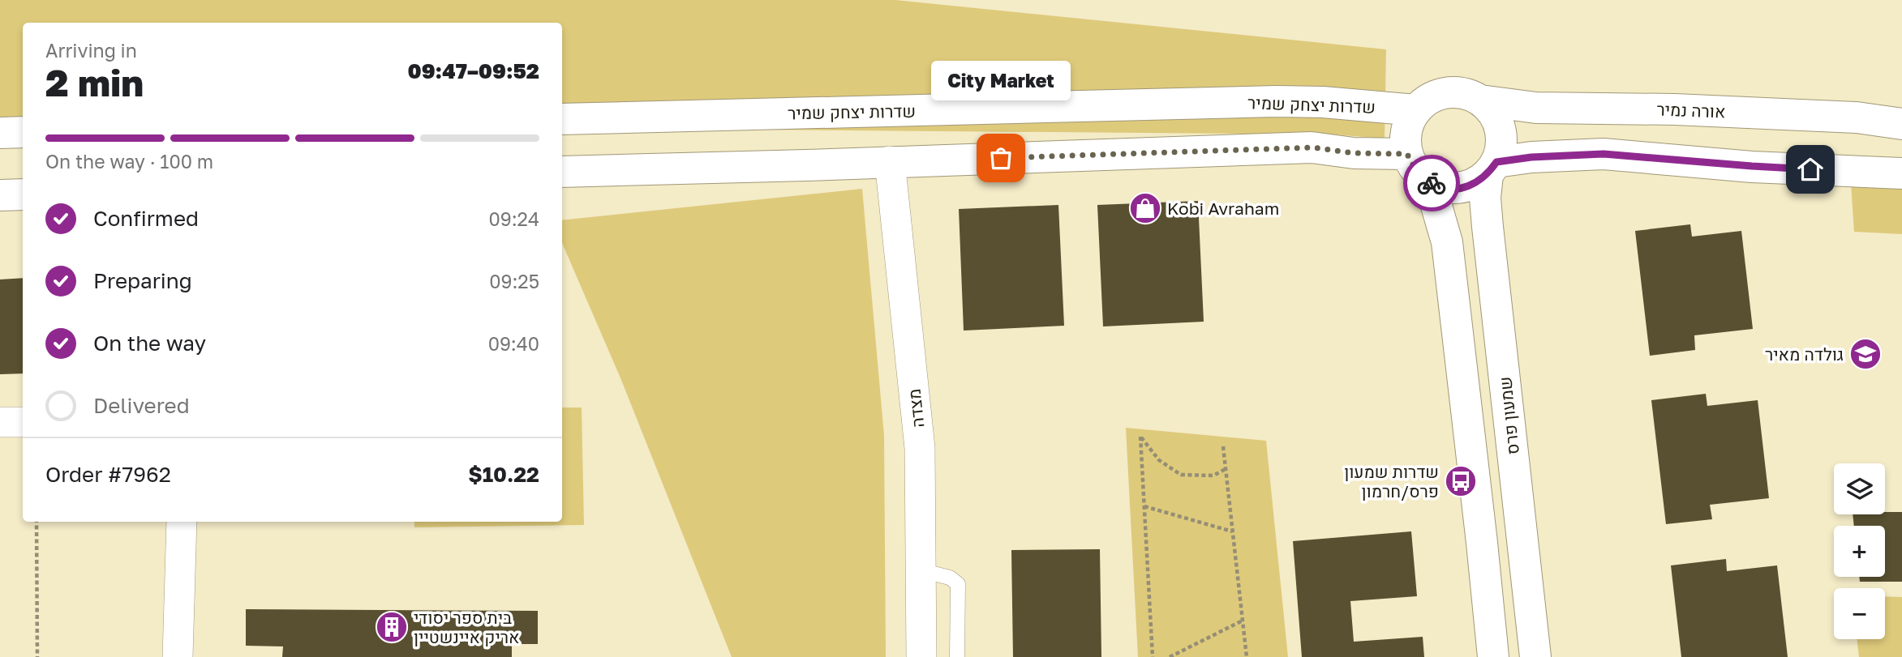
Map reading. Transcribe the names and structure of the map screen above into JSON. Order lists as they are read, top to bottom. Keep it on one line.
{"streets":{"street":["שדרות יצחק שמיר","אורה נמיר","מצדה","שמעון פרס"]},"crossings":[["שדרות יצחק שמיר","אורה נמיר"],["שדרות יצחק שמיר","שמעון פרס"],["אורה נמיר","שמעון פרס"]],"places":{"other":["City Market"],"shop":["Kobi Avraham"],"school or university":["גולדה מאיר"],"bus stop":["שדרות שמעון פרס/חרמון"],"building":["בית ספר יסודי אריק איינשטיין"]},"page":{"heading":["2 min","Arriving in","09:47–09:52"],"panel":["Order #7962","$10.22"],"bubble":"City Market","bar":"On the way · 100 m","list":[["Confirmed","09:24"],["Preparing","09:25"],["On the way","09:40"],"Delivered"],"map_buttons":["+","−"]}}
